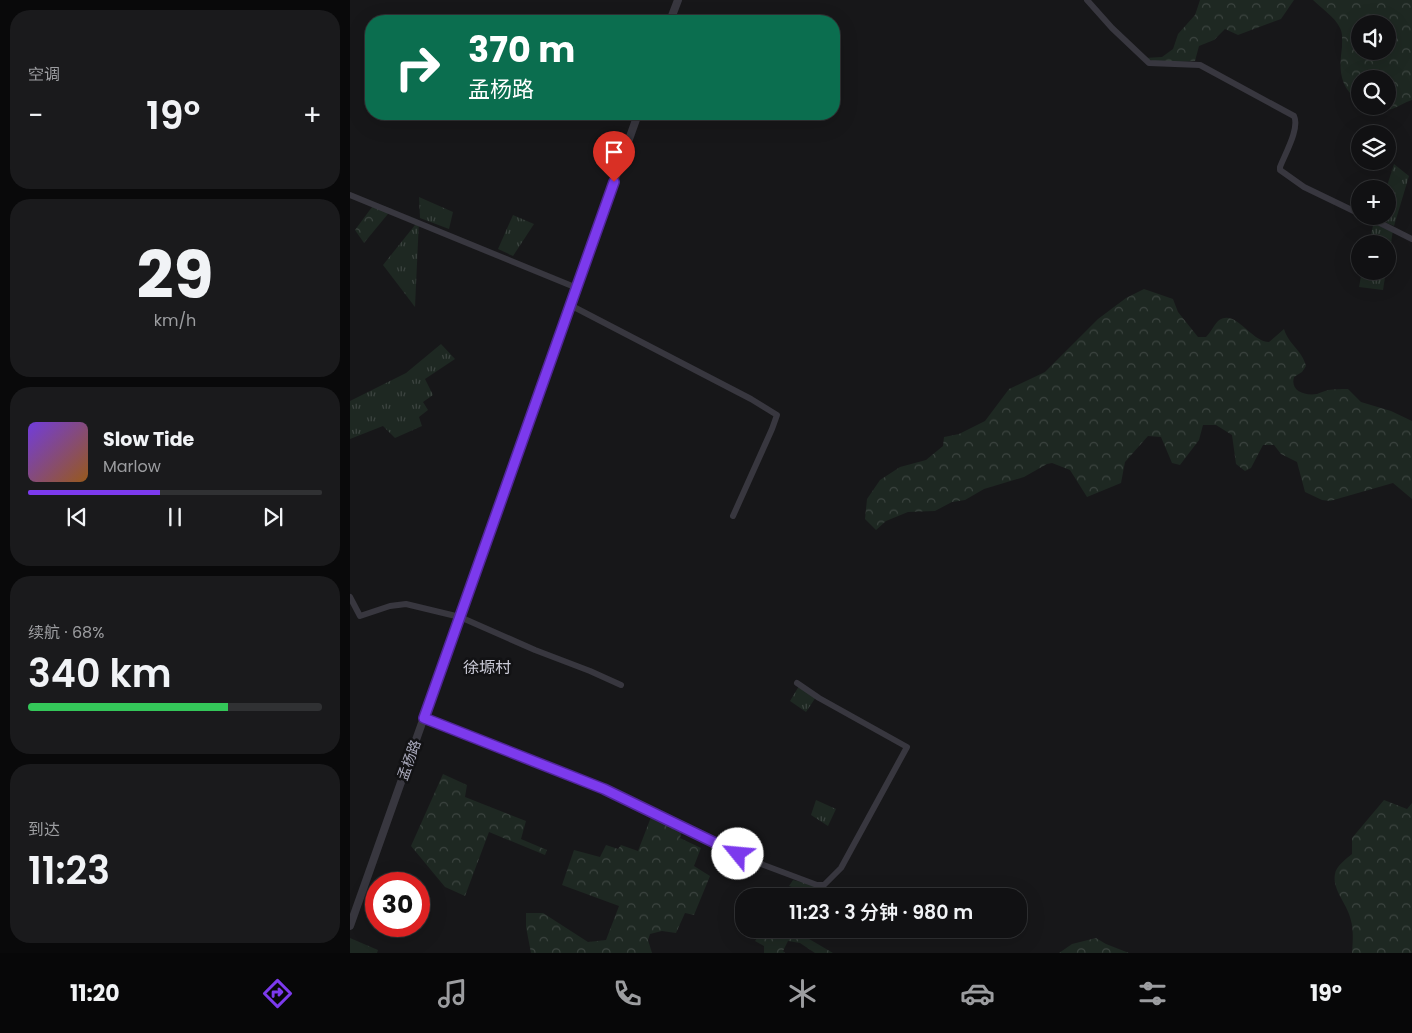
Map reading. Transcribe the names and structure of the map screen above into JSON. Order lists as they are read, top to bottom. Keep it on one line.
{"streets":{"street":["孟杨路"]},"districts":["徐塬村"],"page":{"tile":["空调",["29","km/h"],["续航 · 68%","340 km"],["到达","11:23"]],"map_buttons":["+","−"],"turn":["370 m","孟杨路"],"heat":["−","19°","+"],"song":["Slow Tide","Marlow"],"limit":"30","trip":"11:23 · 3 分钟 · 980 m","tabs":["11:20","19°"]}}
